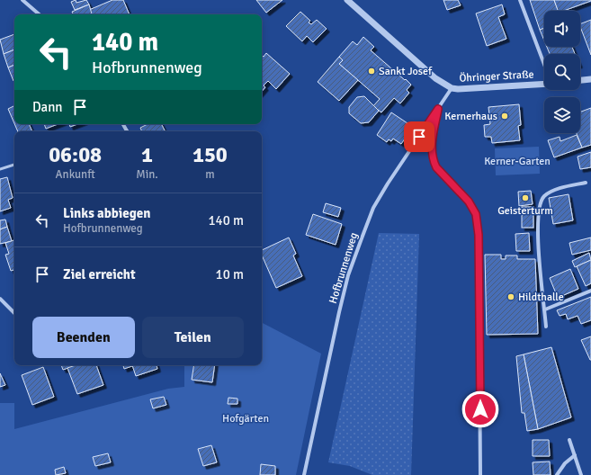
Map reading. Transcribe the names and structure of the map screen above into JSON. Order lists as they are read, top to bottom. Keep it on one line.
{"streets":{"street":["Öhringer Straße","Hofbrunnenweg"]},"crossings":[["Öhringer Straße","Hofbrunnenweg"]],"parks":["Kerner-Garten","Hofgärten"],"places":["Sankt Josef","Kernerhaus","Geisterturm","Hildthalle"],"page":{"turn":["140 m","Hofbrunnenweg"],"then":"Dann","eta":["06:08","Ankunft","1","Min.","150","m"],"list":[{"name":"Links abbiegen","note":"Hofbrunnenweg","value":"140 m"},{"name":"Ziel erreicht","value":"10 m"}],"buttons":["Beenden","Teilen"]}}
